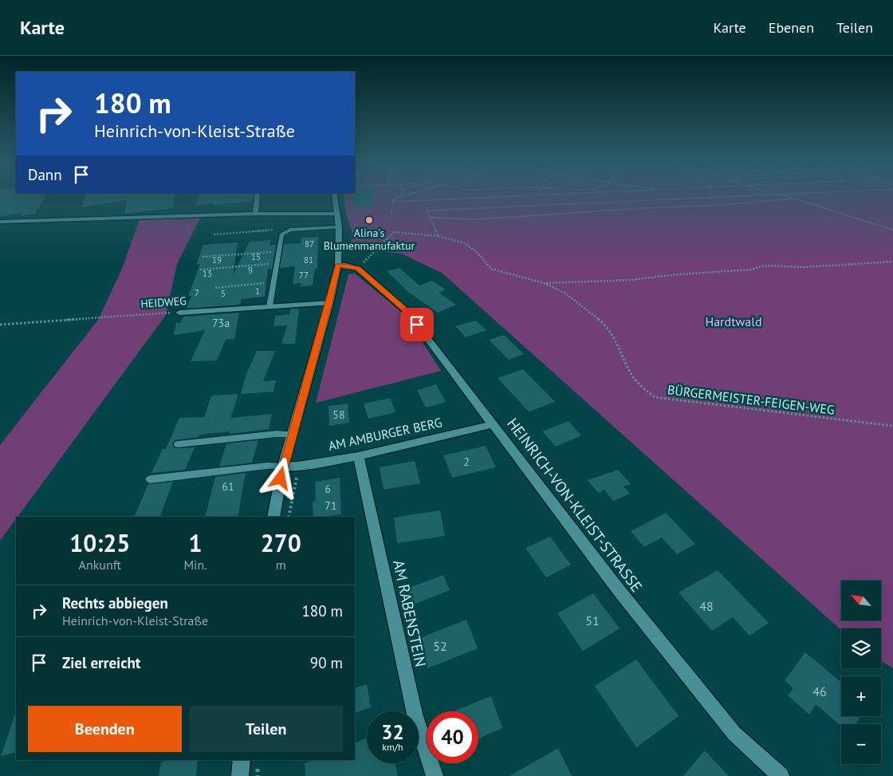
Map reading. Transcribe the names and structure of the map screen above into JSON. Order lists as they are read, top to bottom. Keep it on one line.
{"streets":{"street":["HEIDWEG","AM AMBURGER BERG","HEINRICH-VON-KLEIST-STRASSE","AM RABENSTEIN"],"path":["BÜRGERMEISTER-FEIGEN-WEG"]},"crossings":[["BÜRGERMEISTER-FEIGEN-WEG","HEINRICH-VON-KLEIST-STRASSE"],["AM AMBURGER BERG","HEINRICH-VON-KLEIST-STRASSE"],["AM AMBURGER BERG","AM RABENSTEIN"]],"parks":["Hardtwald"],"places":["Alina's Blumenmanufaktur"],"house_numbers":["87","15","19","81","9","13","77","1","7","5","73a","58","2","61","6","71","48","51","52","46"],"north":"top left","page":{"header":"Karte","nav":["Karte","Ebenen","Teilen"],"turn":["180 m","Heinrich-von-Kleist-Straße"],"then":"Dann","eta":["10:25","Ankunft","1","Min.","270","m"],"map_buttons":["+","−"],"list":[{"name":"Rechts abbiegen","note":"Heinrich-von-Kleist-Straße","value":"180 m"},{"name":"Ziel erreicht","value":"90 m"}],"buttons":["Beenden","Teilen"],"speed":"32 km/h","limit":"40"}}
